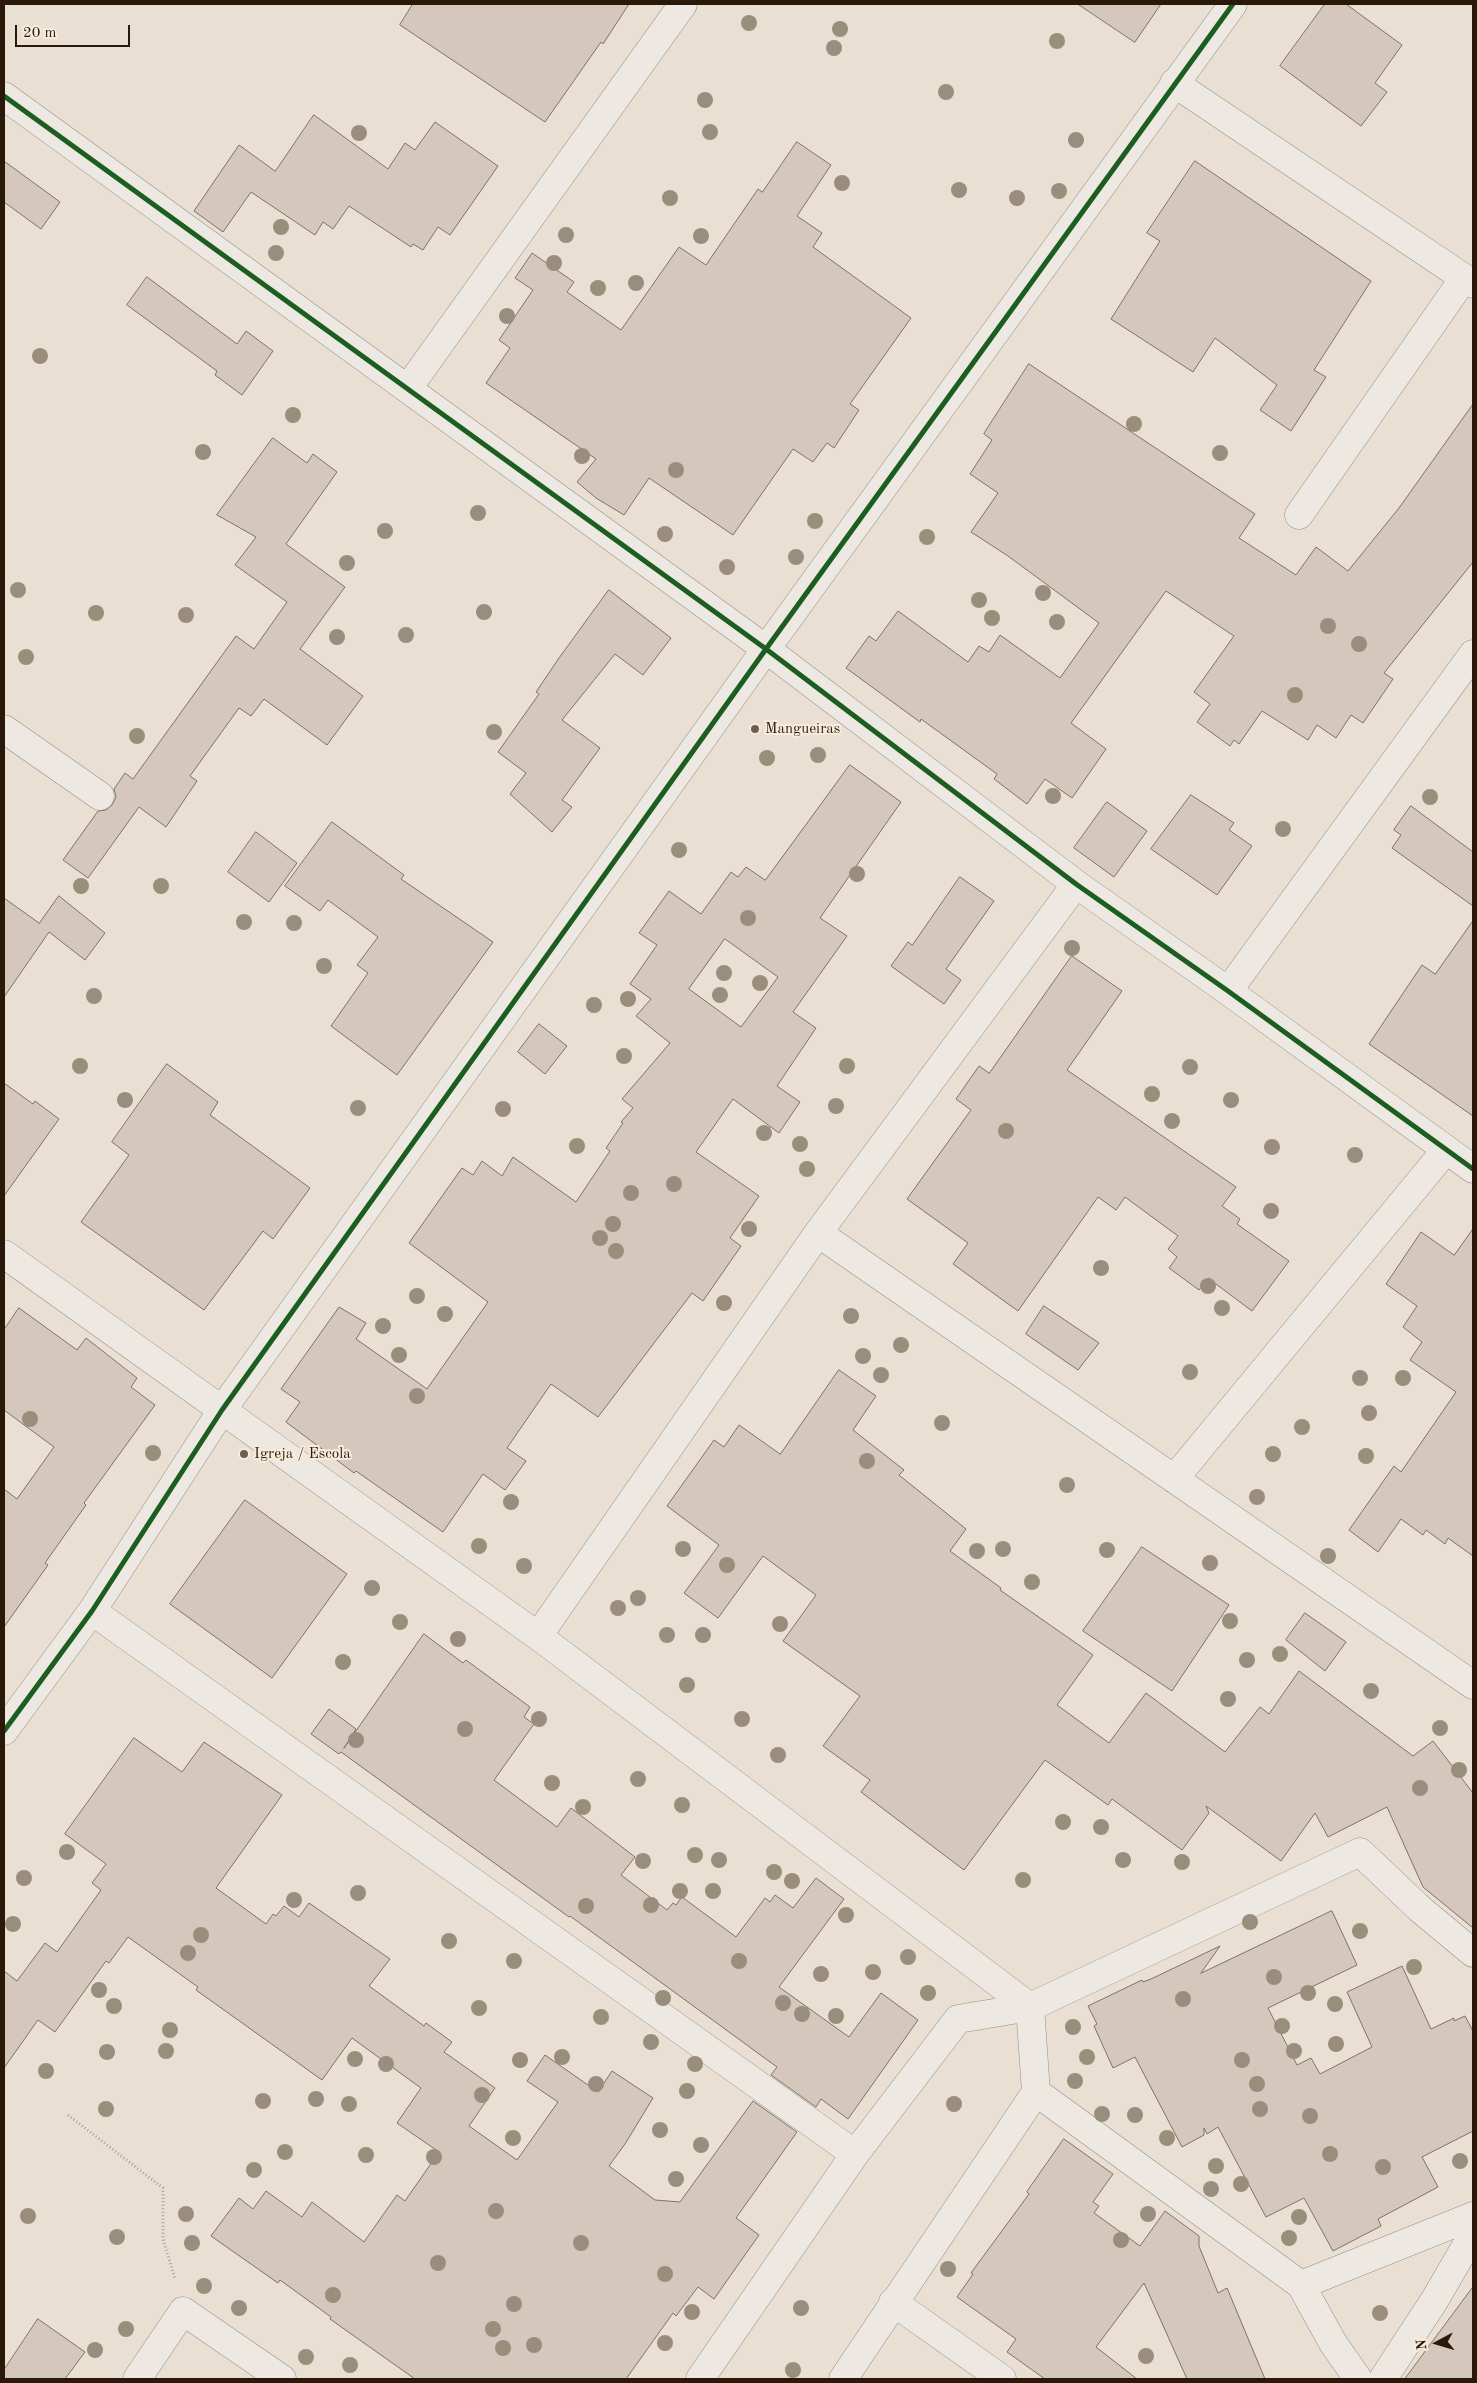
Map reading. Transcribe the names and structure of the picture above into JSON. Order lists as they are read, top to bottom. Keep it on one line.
{"places":["Mangueiras","Igreja / Escola"],"scale_bar":"20 m","north":"left"}
